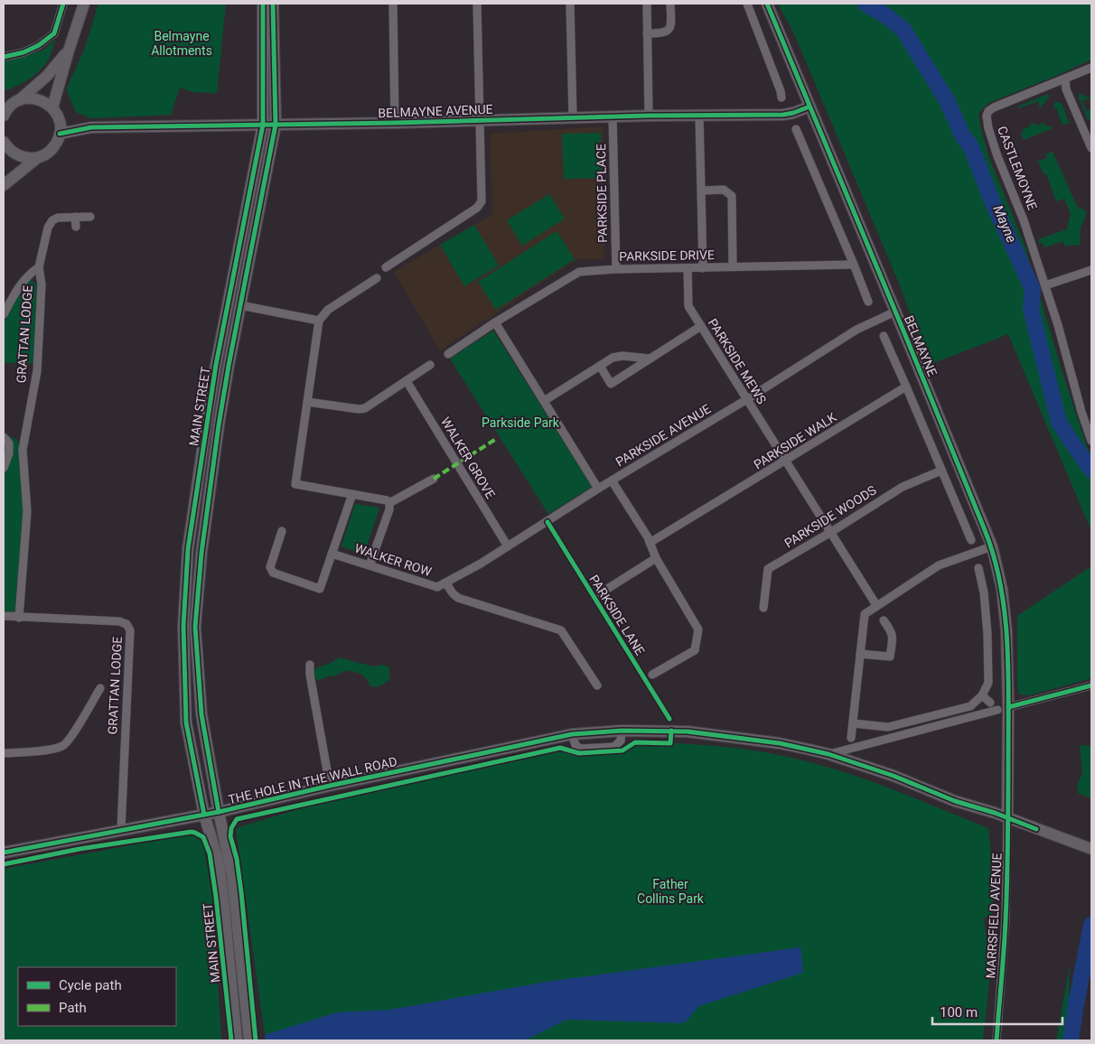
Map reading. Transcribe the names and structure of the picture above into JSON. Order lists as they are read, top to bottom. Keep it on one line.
{"streets":{"street":["BELMAYNE AVENUE","CASTLEMOYNE","PARKSIDE PLACE","PARKSIDE DRIVE","GRATTAN LODGE","BELMAYNE","PARKSIDE MEWS","MAIN STREET","PARKSIDE AVENUE","PARKSIDE WALK","WALKER GROVE","PARKSIDE WOODS","WALKER ROW","THE HOLE IN THE WALL ROAD","MARRSFIELD AVENUE"],"cycle path":["PARKSIDE LANE"]},"crossings":[["BELMAYNE AVENUE","PARKSIDE PLACE"],["BELMAYNE AVENUE","BELMAYNE"],["BELMAYNE AVENUE","MAIN STREET"],["PARKSIDE PLACE","PARKSIDE DRIVE"],["PARKSIDE DRIVE","PARKSIDE MEWS"],["GRATTAN LODGE","THE HOLE IN THE WALL ROAD"],["BELMAYNE","PARKSIDE AVENUE"],["BELMAYNE","THE HOLE IN THE WALL ROAD"],["BELMAYNE","MARRSFIELD AVENUE"],["PARKSIDE MEWS","PARKSIDE AVENUE"],["PARKSIDE MEWS","PARKSIDE WALK"],["PARKSIDE MEWS","PARKSIDE WOODS"],["MAIN STREET","THE HOLE IN THE WALL ROAD"],["PARKSIDE AVENUE","WALKER GROVE"],["PARKSIDE AVENUE","WALKER ROW"],["THE HOLE IN THE WALL ROAD","MARRSFIELD AVENUE"]],"water":["Mayne"],"parks":["Belmayne Allotments","Parkside Park","Father Collins Park"],"legend":["Cycle path","Path"],"scale_bar":"100 m"}
